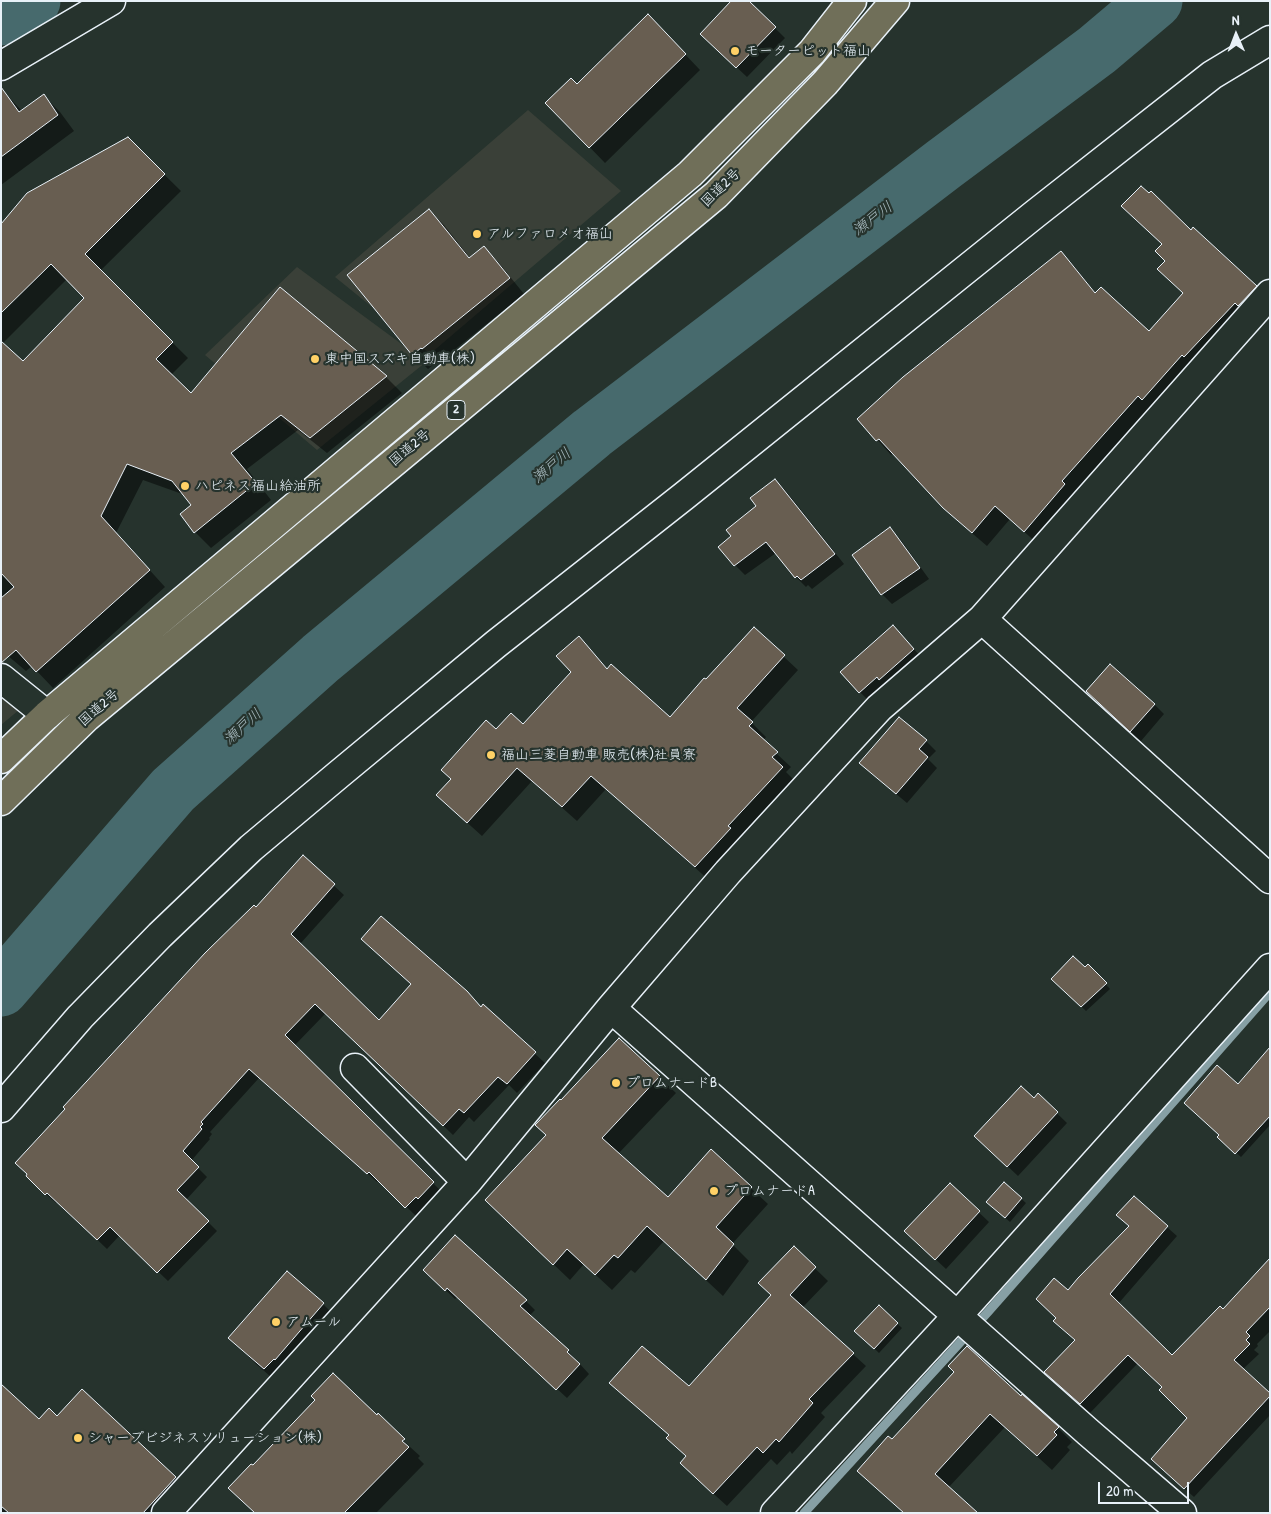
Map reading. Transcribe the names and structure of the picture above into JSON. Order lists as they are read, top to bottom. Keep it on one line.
{"streets":{"highway":["国道2号","2"]},"water":["瀬戸川"],"places":["モーターピット福山","アルファロメオ福山","東中国スズキ自動車(株)","ハピネス福山給油所","福山三菱自動車 販売(株)社員寮","プロムナードB","プロムナードA","アムール","シャープビジネスソリューション(株)"],"scale_bar":"20 m","north":"top"}
